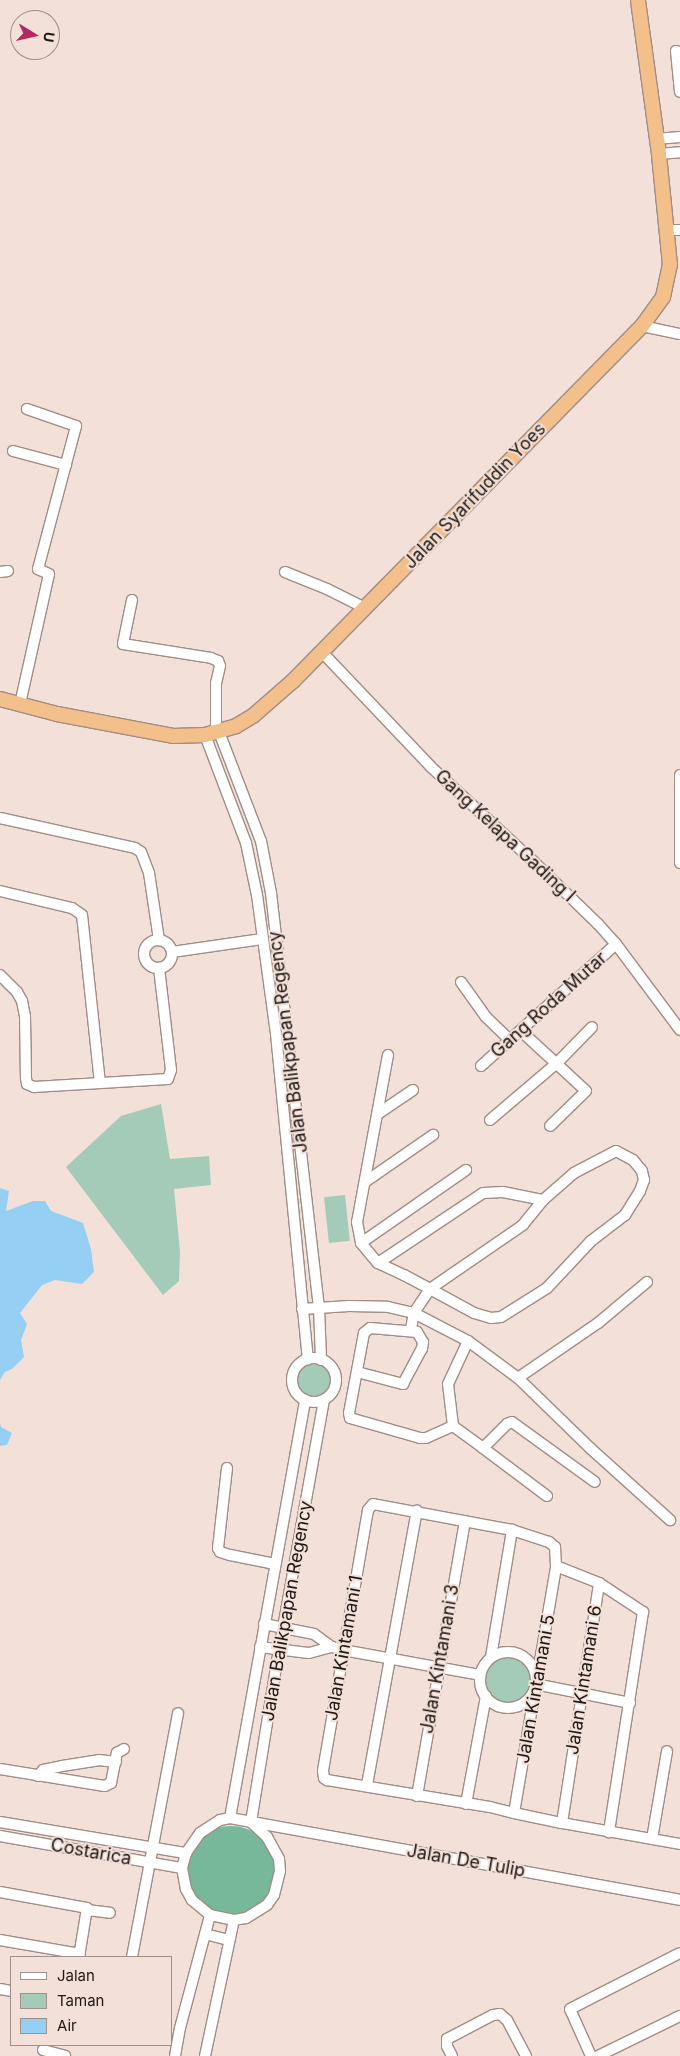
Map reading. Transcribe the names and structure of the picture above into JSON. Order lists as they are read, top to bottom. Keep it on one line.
{"streets":{"highway":["Jalan Syarifuddin Yoes"],"street":["Gang Kelapa Gading I","Gang Roda Mutar","Jalan Balikpapan Regency","Jalan Kintamani 1","Jalan Kintamani 3","Jalan Kintamani 6","Jalan Kintamani 5","Costarica","Jalan De Tulip"]},"crossings":[["Jalan Syarifuddin Yoes","Gang Kelapa Gading I"],["Jalan Syarifuddin Yoes","Jalan Balikpapan Regency"],["Gang Kelapa Gading I","Gang Roda Mutar"],["Jalan Balikpapan Regency","Costarica"],["Jalan Balikpapan Regency","Jalan De Tulip"],["Jalan Kintamani 6","Jalan Kintamani 5"],["Costarica","Jalan De Tulip"]],"legend":["Jalan","Taman","Air"],"north":"right"}
